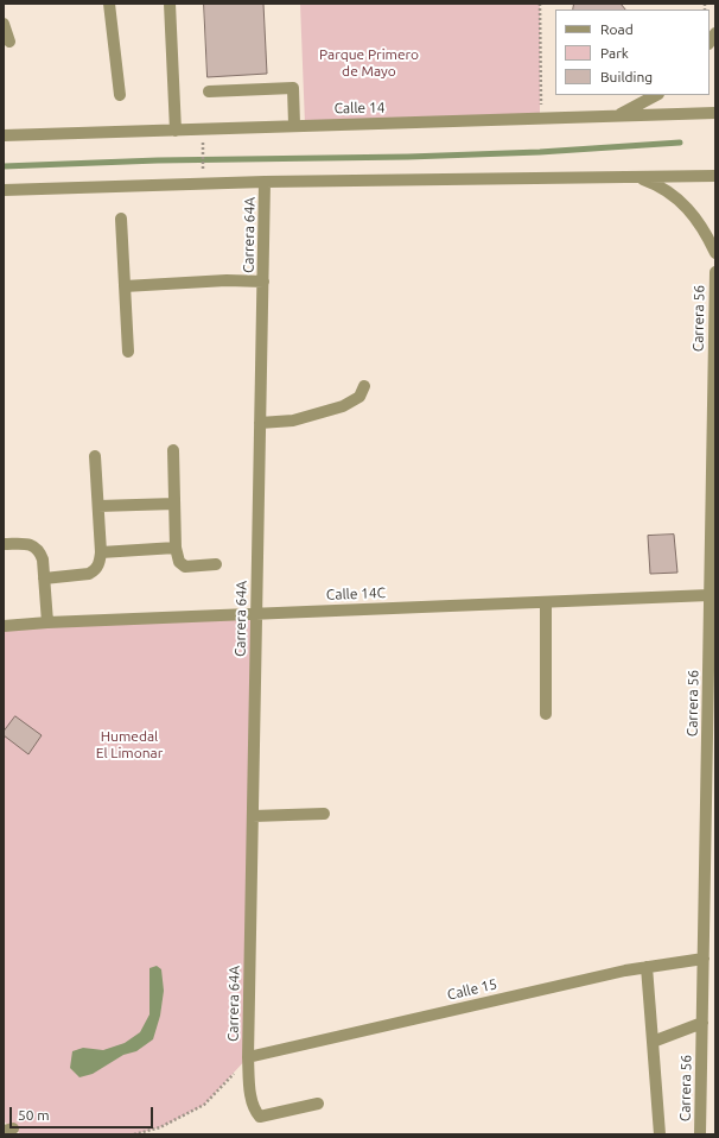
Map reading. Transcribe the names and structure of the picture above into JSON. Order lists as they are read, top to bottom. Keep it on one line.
{"streets":{"street":["Calle 14","Carrera 64A","Carrera 56","Calle 14C","Calle 15"]},"crossings":[["Carrera 64A","Calle 14C"],["Carrera 64A","Calle 15"],["Carrera 56","Calle 14C"],["Carrera 56","Calle 15"]],"parks":["Parque Primero de Mayo","Humedal El Limonar"],"legend":["Road","Park","Building"],"scale_bar":"50 m"}
